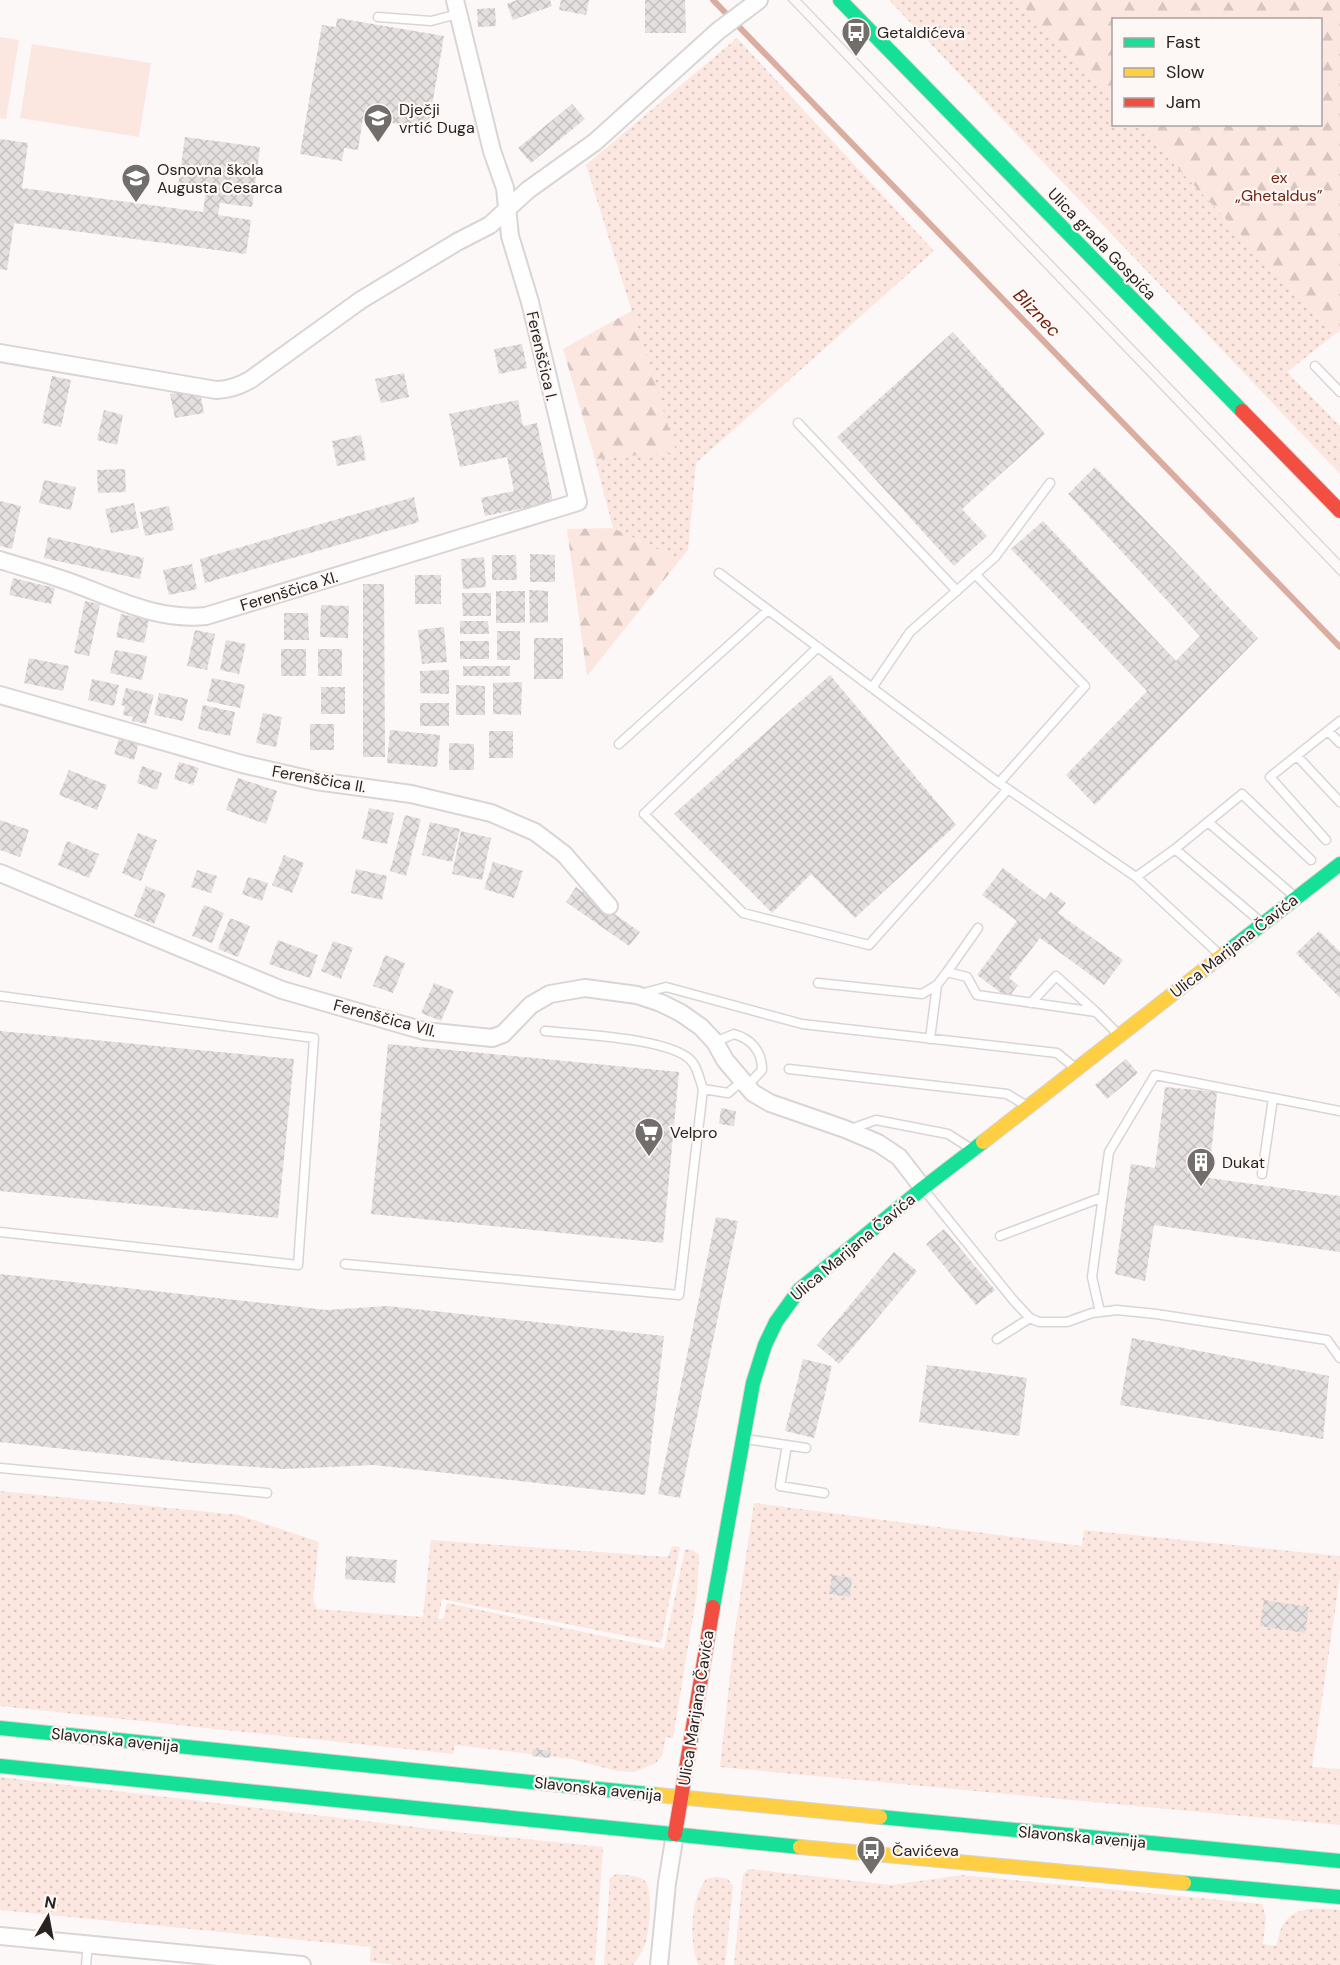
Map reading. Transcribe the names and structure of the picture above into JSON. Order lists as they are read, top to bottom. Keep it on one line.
{"streets":{"main road":["Ulica grada Gospića","Ulica Marijana Čavića","Slavonska avenija"],"street":["Ferenščica I.","Ferenščica XI.","Ferenščica II.","Ferenščica VII."]},"crossings":[["Ferenščica I.","Ferenščica XI."],["Ulica Marijana Čavića","Ferenščica VII."],["Ulica Marijana Čavića","Slavonska avenija"]],"water":["Bliznec"],"parks":["ex „Ghetaldus”"],"places":{"bus stop":["Getaldićeva","Čavićeva"],"school or university":["Dječji vrtić Duga","Osnovna škola Augusta Cesarca"],"supermarket":["Velpro"],"building":["Dukat"]},"legend":["Fast","Slow","Jam"],"north":"top"}
